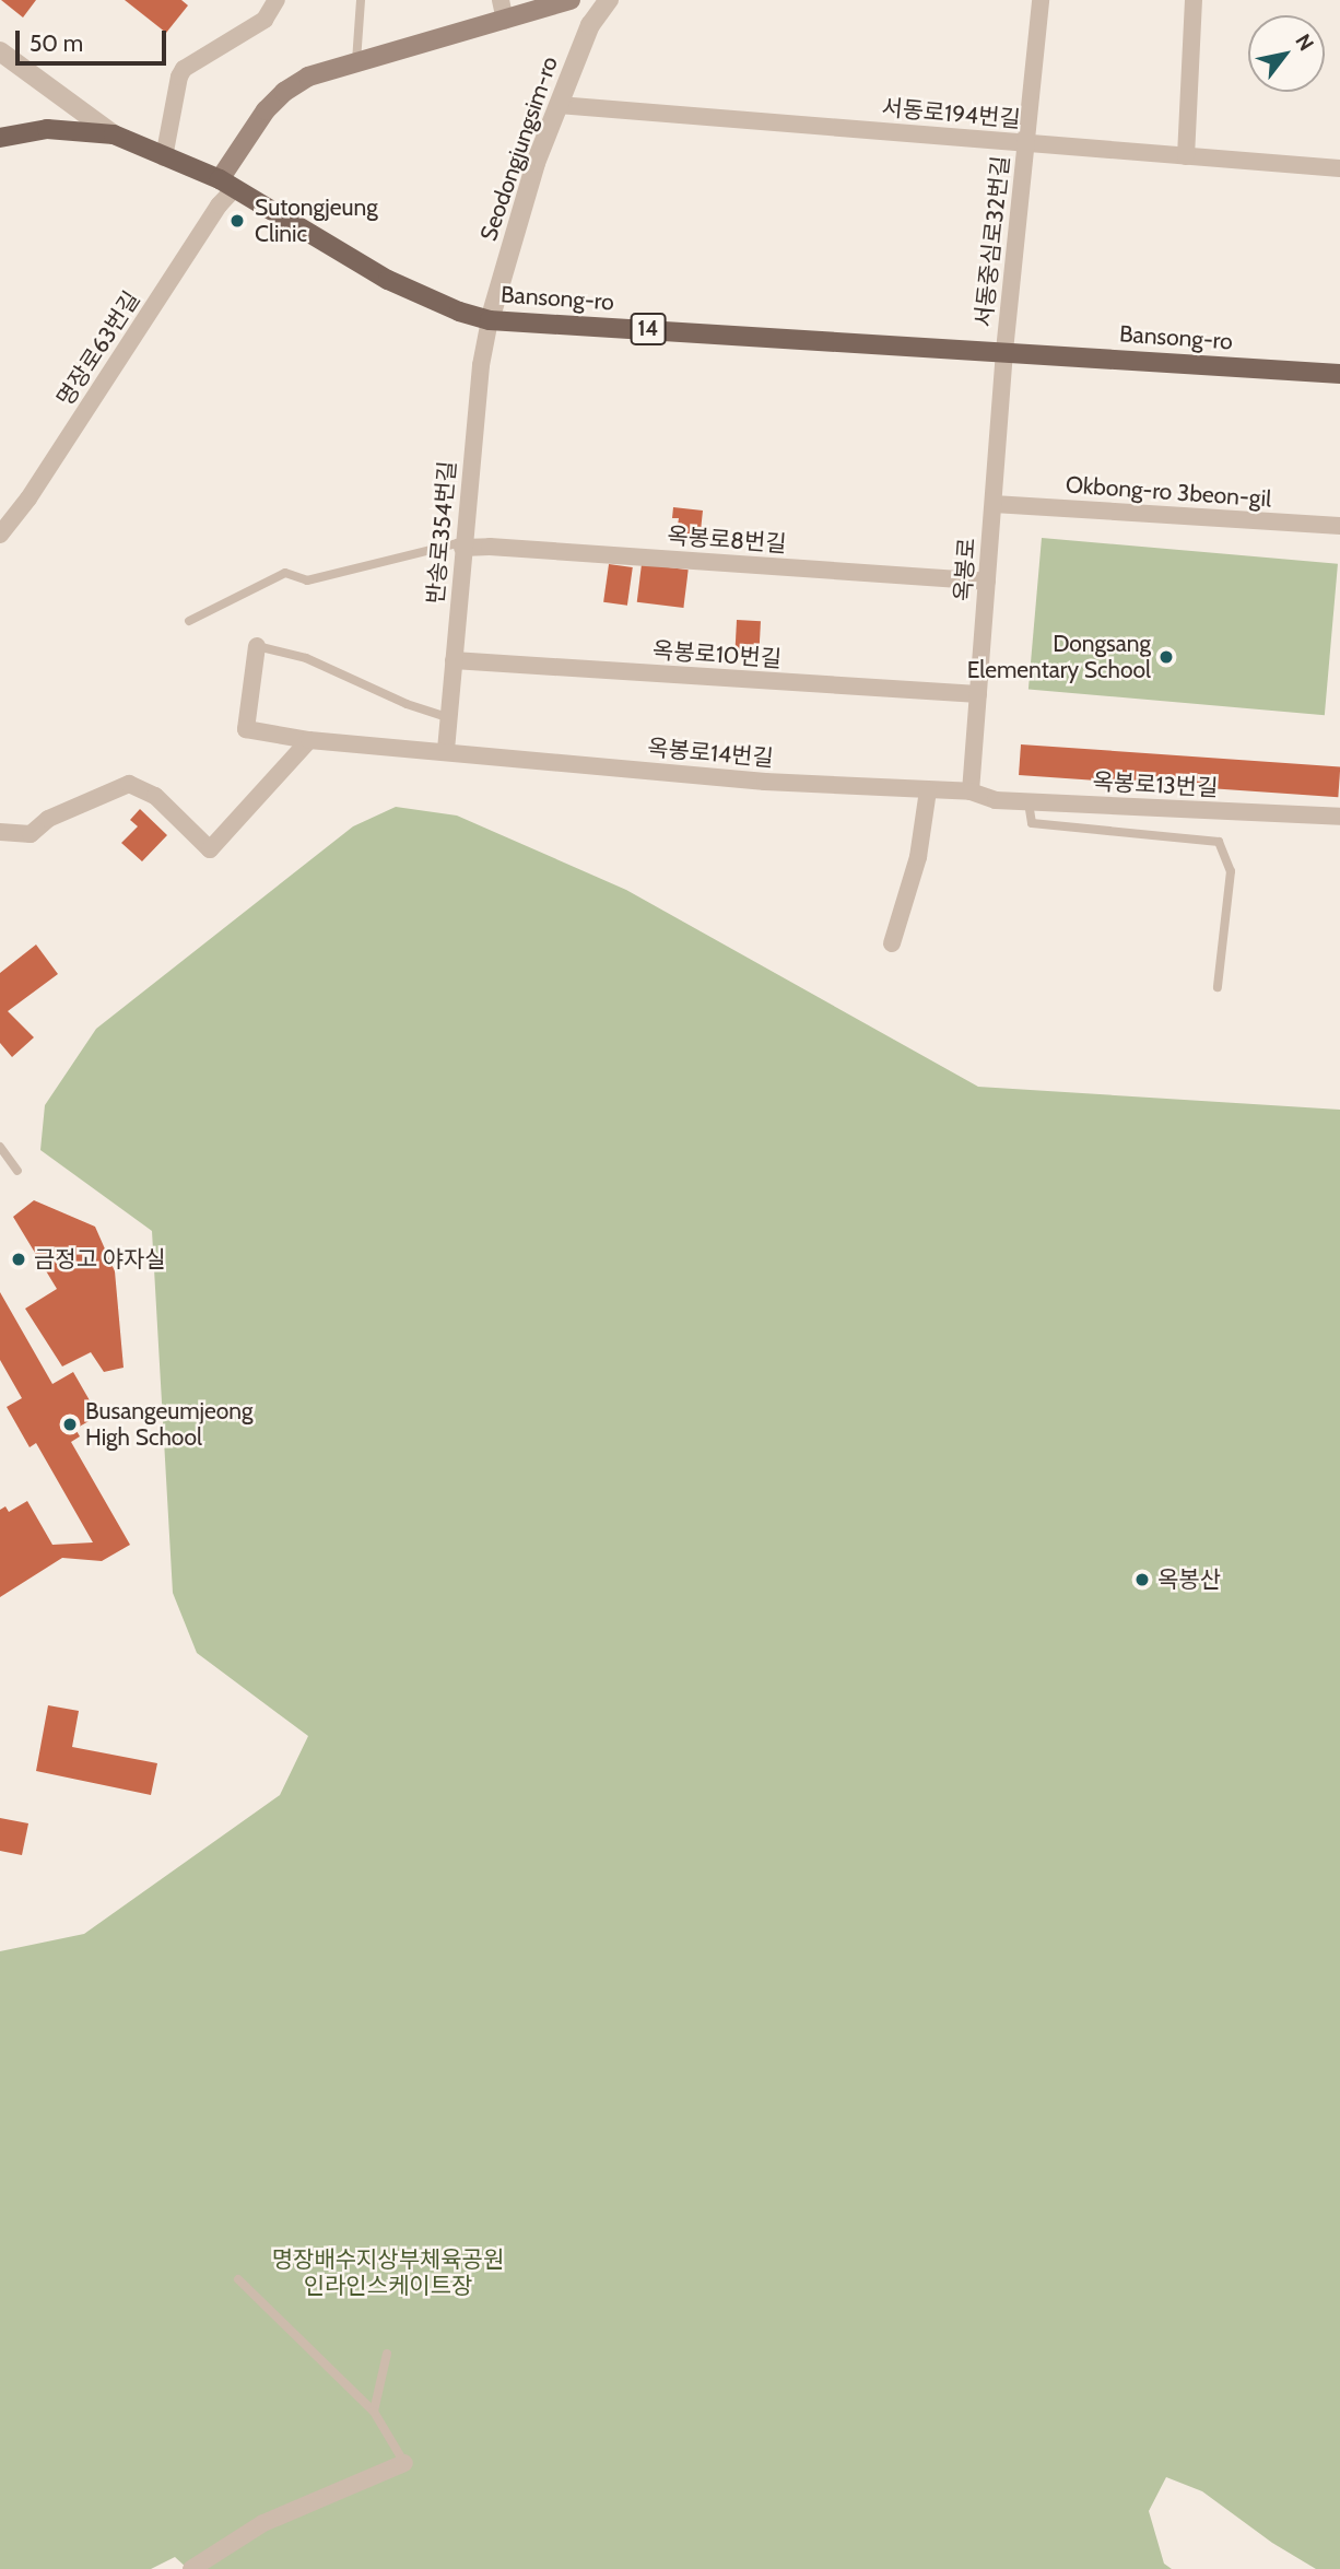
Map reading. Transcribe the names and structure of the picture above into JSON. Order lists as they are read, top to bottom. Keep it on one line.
{"streets":{"main road":["Bansong-ro","14"],"street":["서동로194번길","Seodongjungsim-ro","서동중심로32번길","명장로63번길","Okbong-ro 3beon-gil","반송로354번길","옥봉로8번길","옥봉로","옥봉로10번길","옥봉로14번길","옥봉로13번길"]},"crossings":[["서동로194번길","Seodongjungsim-ro"],["서동로194번길","서동중심로32번길"],["Seodongjungsim-ro","Bansong-ro"],["Seodongjungsim-ro","반송로354번길"],["서동중심로32번길","Bansong-ro"],["서동중심로32번길","옥봉로"],["Bansong-ro","명장로63번길"],["Bansong-ro","반송로354번길"],["Bansong-ro","옥봉로"],["Okbong-ro 3beon-gil","옥봉로"],["반송로354번길","옥봉로8번길"],["반송로354번길","옥봉로10번길"],["반송로354번길","옥봉로14번길"],["옥봉로8번길","옥봉로"],["옥봉로","옥봉로10번길"],["옥봉로","옥봉로14번길"],["옥봉로","옥봉로13번길"],["옥봉로14번길","옥봉로13번길"]],"parks":["명장배수지상부체육공원 인라인스케이트장"],"places":["Sutongjeung Clinic","Dongsang Elementary School","금정고 야자실","Busangeumjeong High School","옥봉산"],"scale_bar":"50 m","north":"top right"}
